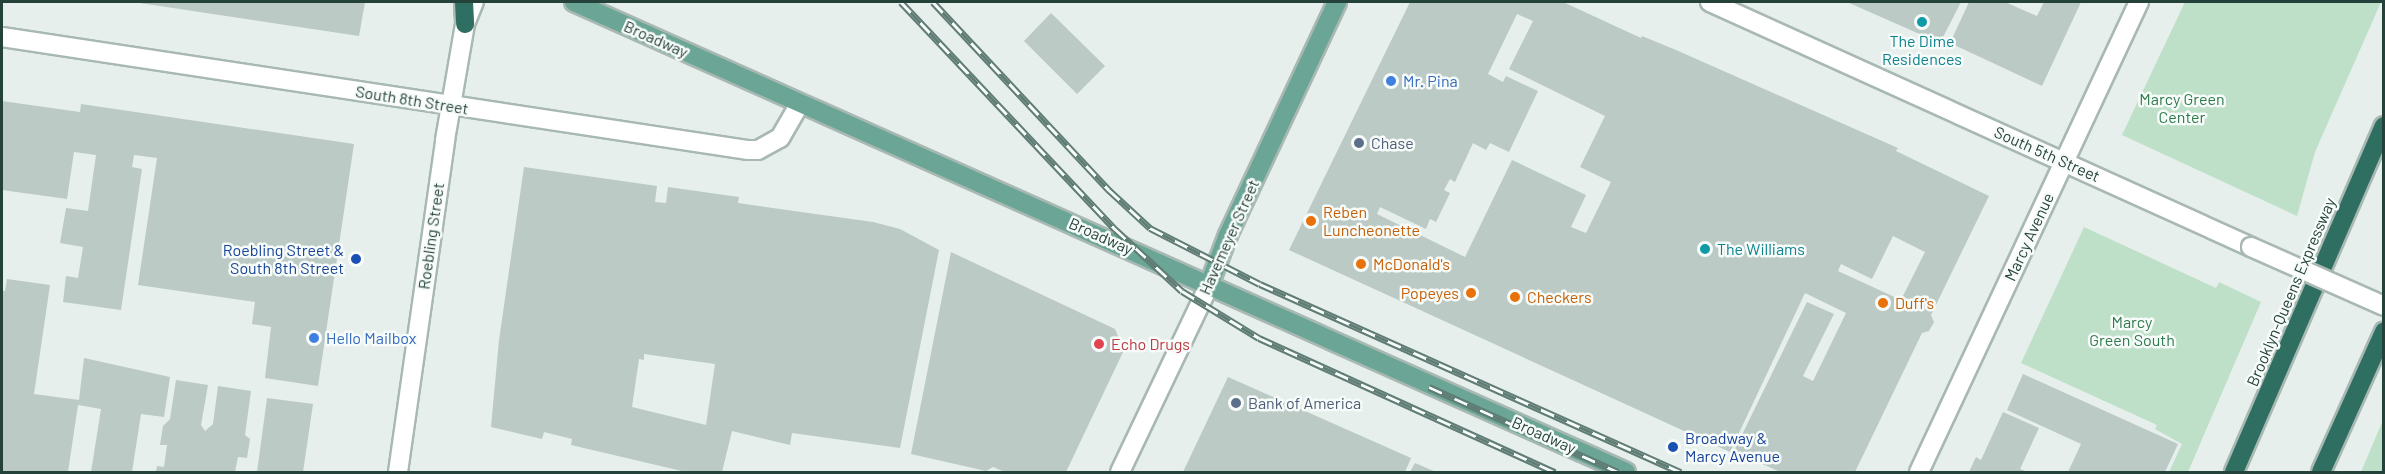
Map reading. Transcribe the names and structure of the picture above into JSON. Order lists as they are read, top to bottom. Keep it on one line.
{"streets":{"highway":["Brooklyn-Queens Expressway"],"main road":["Broadway","Havemeyer Street"],"street":["South 8th Street","South 5th Street","Roebling Street","Marcy Avenue"]},"crossings":[["Broadway","South 8th Street"],["Broadway","Havemeyer Street"],["South 8th Street","Roebling Street"],["South 5th Street","Marcy Avenue"]],"parks":["Marcy Green Center","Marcy Green South"],"places":["The Dime Residences","Mr. Pina","Chase","Reben Luncheonette","The Williams","Roebling Street & South 8th Street","McDonald's","Popeyes","Checkers","Duff's","Hello Mailbox","Echo Drugs","Bank of America","Broadway & Marcy Avenue"]}
